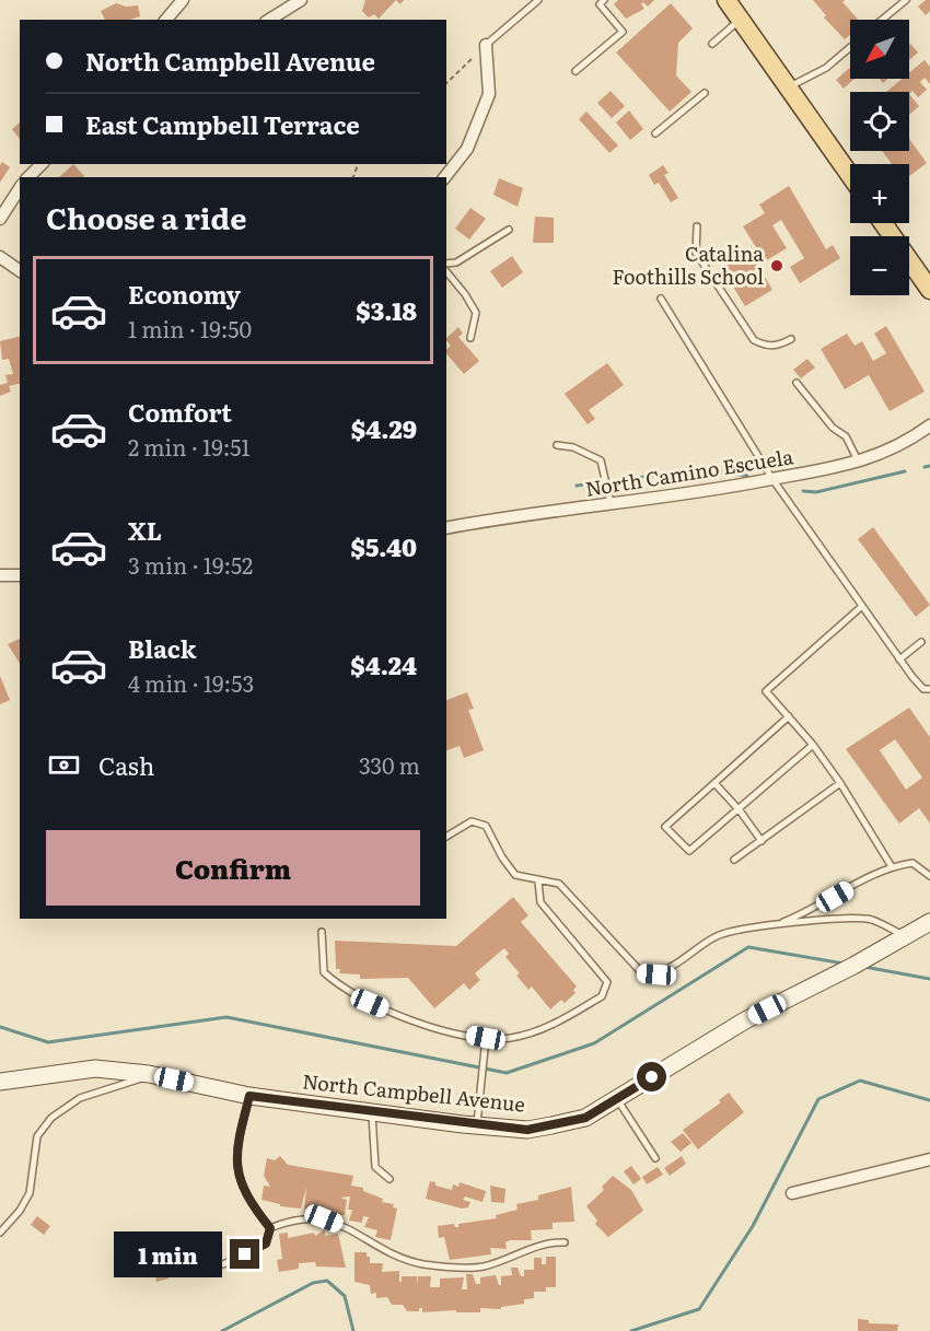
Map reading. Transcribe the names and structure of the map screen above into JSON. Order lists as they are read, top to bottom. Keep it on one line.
{"streets":{"main road":["North Campbell Avenue"],"street":["North Camino Escuela"]},"places":["Catalina Foothills School"],"north":"bottom left","page":{"map_buttons":["+","−"],"banner":["North Campbell Avenue","East Campbell Terrace"],"heading":"Choose a ride","list":[{"name":"Economy","note":"1 min · 19:50","value":"$3.18"},{"name":"Comfort","note":"2 min · 19:51","value":"$4.29"},{"name":"XL","note":"3 min · 19:52","value":"$5.40"},{"name":"Black","note":"4 min · 19:53","value":"$4.24"}],"pay":["Cash","330 m"],"buttons":"Confirm","bubble":"1 min"}}
